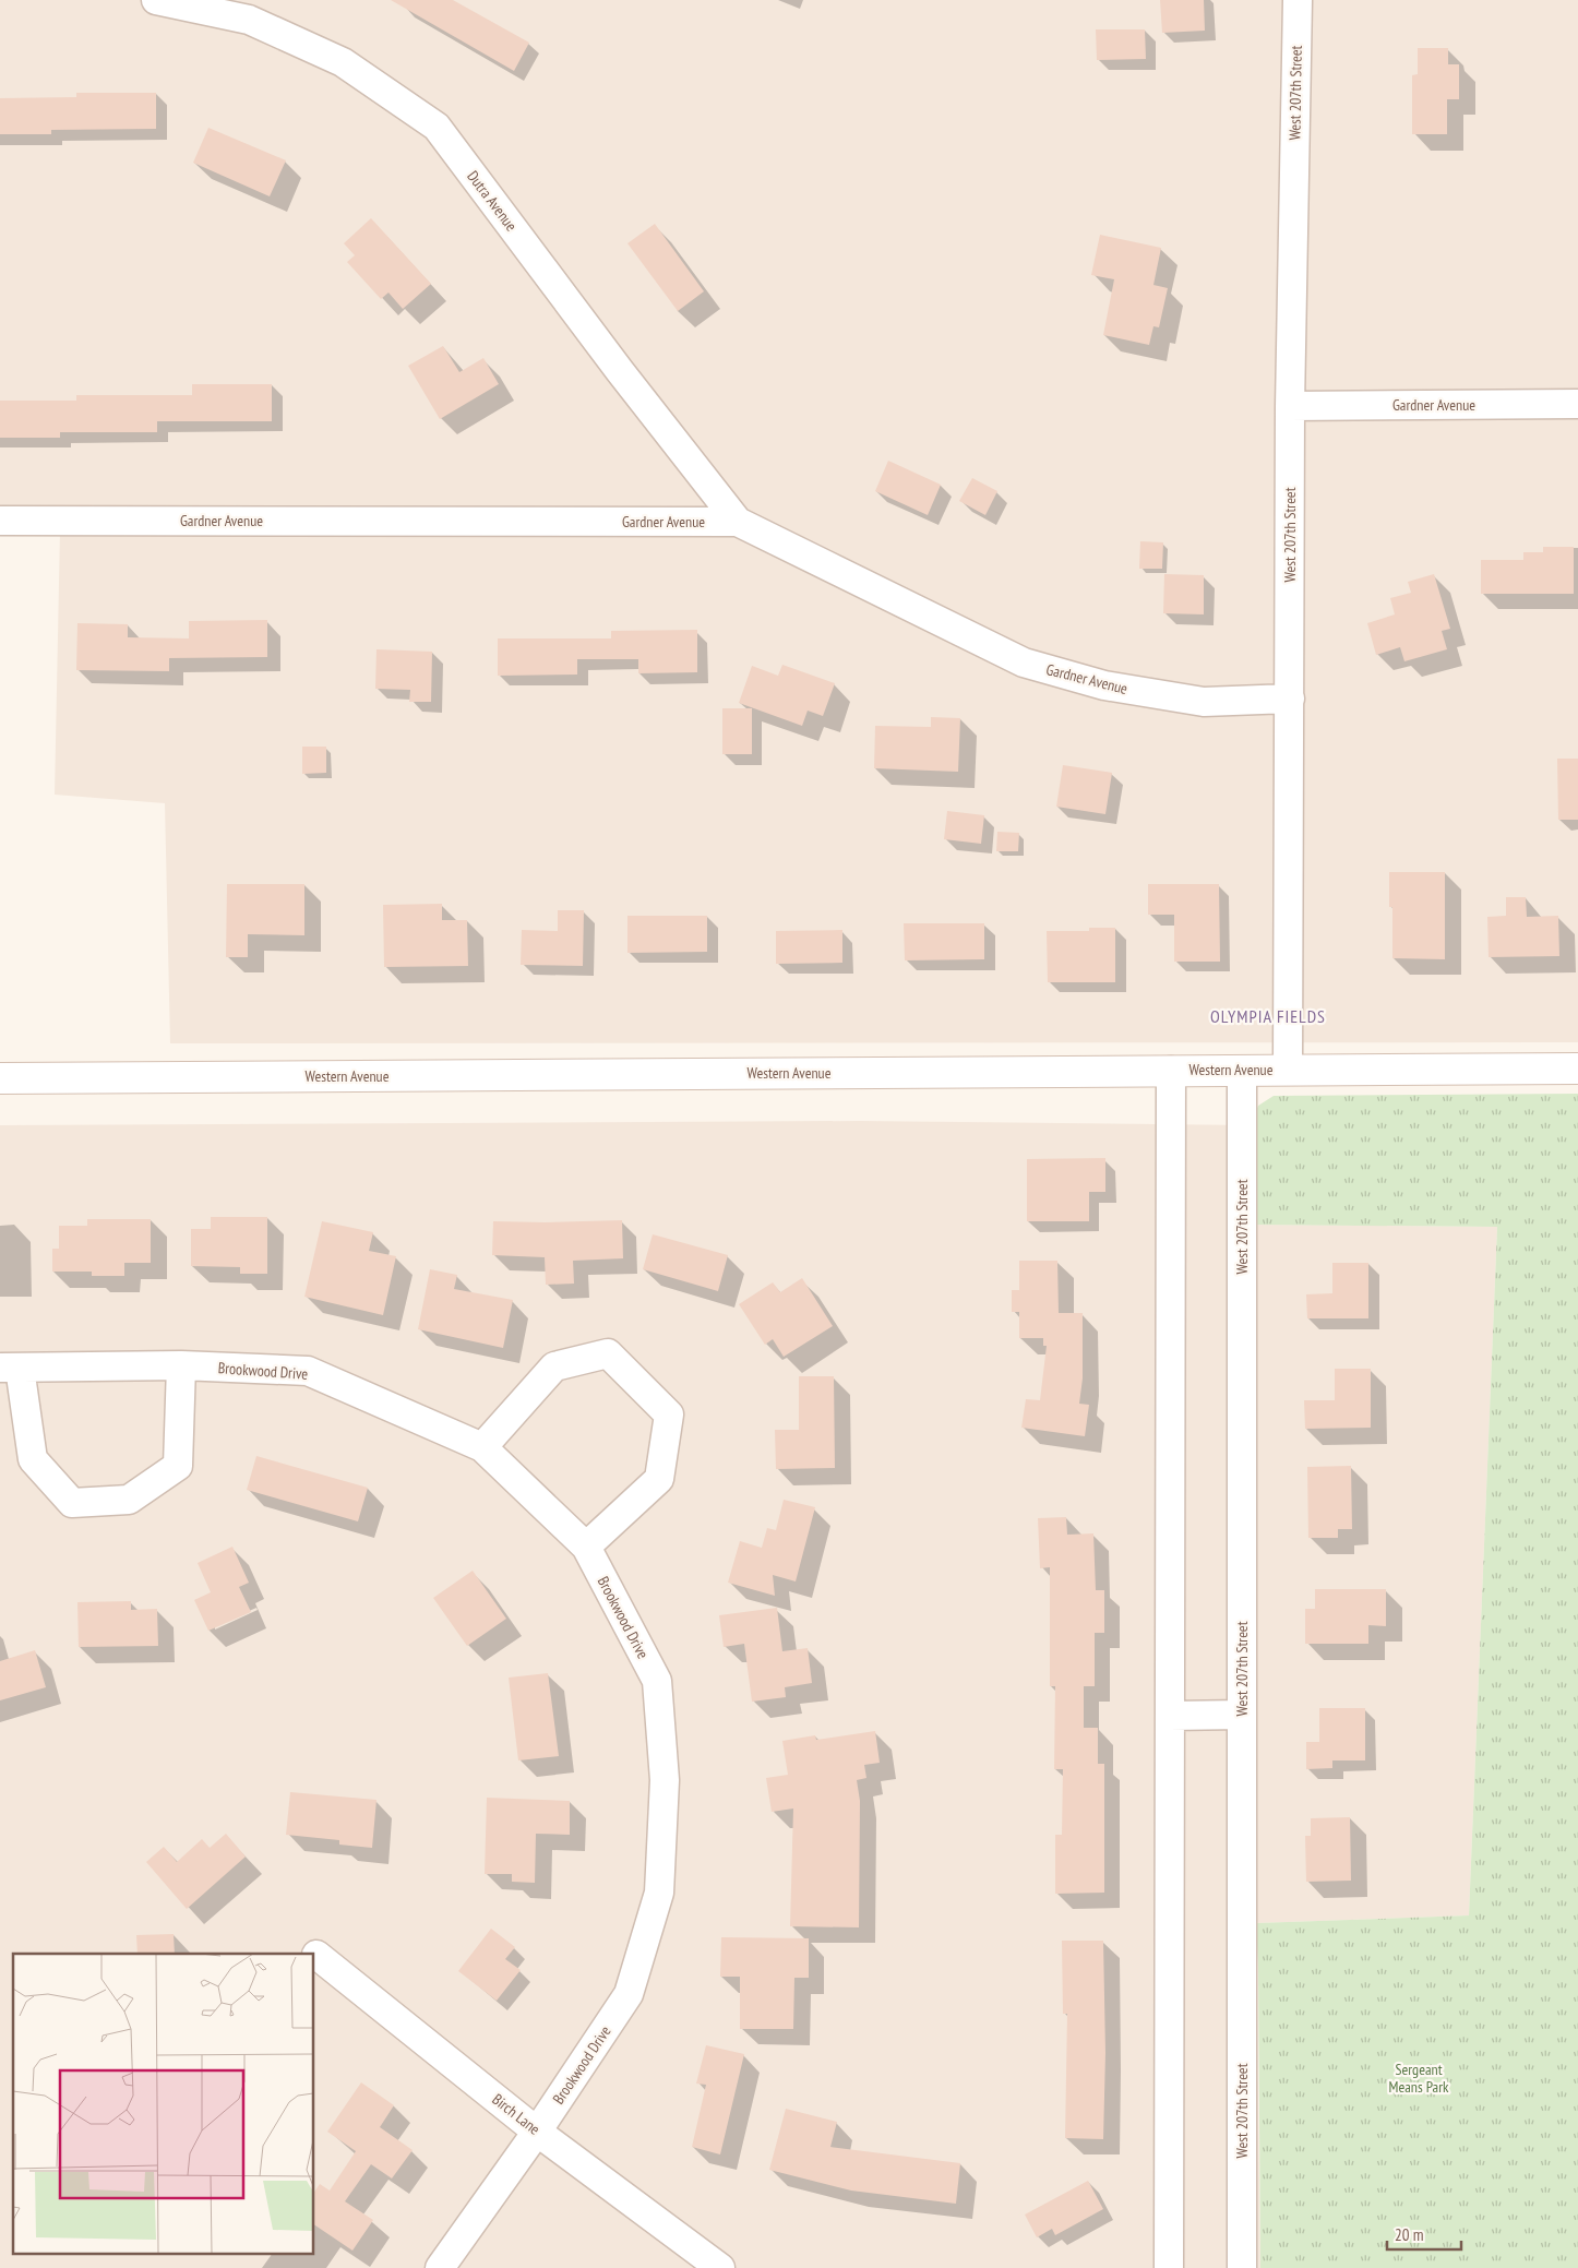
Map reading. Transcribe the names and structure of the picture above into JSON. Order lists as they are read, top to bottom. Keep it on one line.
{"streets":{"main road":["Western Avenue"],"street":["West 207th Street","Dutra Avenue","Gardner Avenue","Brookwood Drive","Birch Lane"]},"crossings":[["West 207th Street","Gardner Avenue"],["West 207th Street","Western Avenue"],["Dutra Avenue","Gardner Avenue"],["Brookwood Drive","Birch Lane"]],"districts":["OLYMPIA FIELDS"],"parks":["Sergeant Means Park"],"scale_bar":"20 m"}
